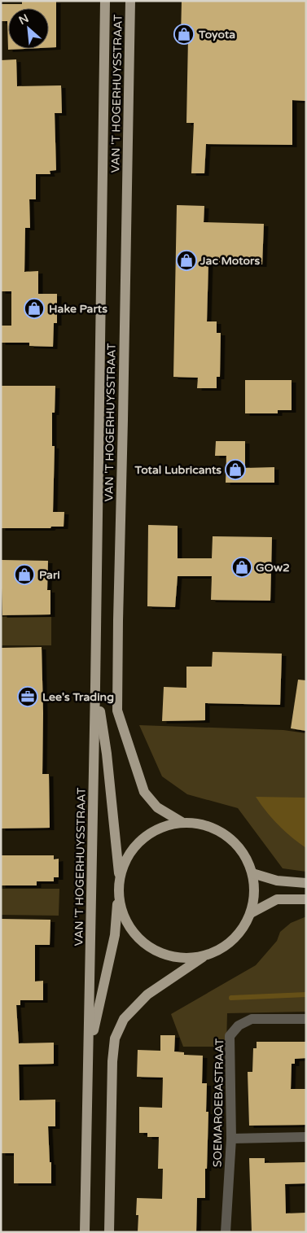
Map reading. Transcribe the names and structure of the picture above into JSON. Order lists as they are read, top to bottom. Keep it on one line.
{"streets":{"main road":["VAN 'T HOGERHUYSSTRAAT"],"street":["SOEMAROEBASTRAAT"]},"places":{"shop":["Toyota","Jac Motors","Hake Parts","Total Lubricants","GOw2","Pari"],"office":["Lee's Trading"]},"north":"top left"}
